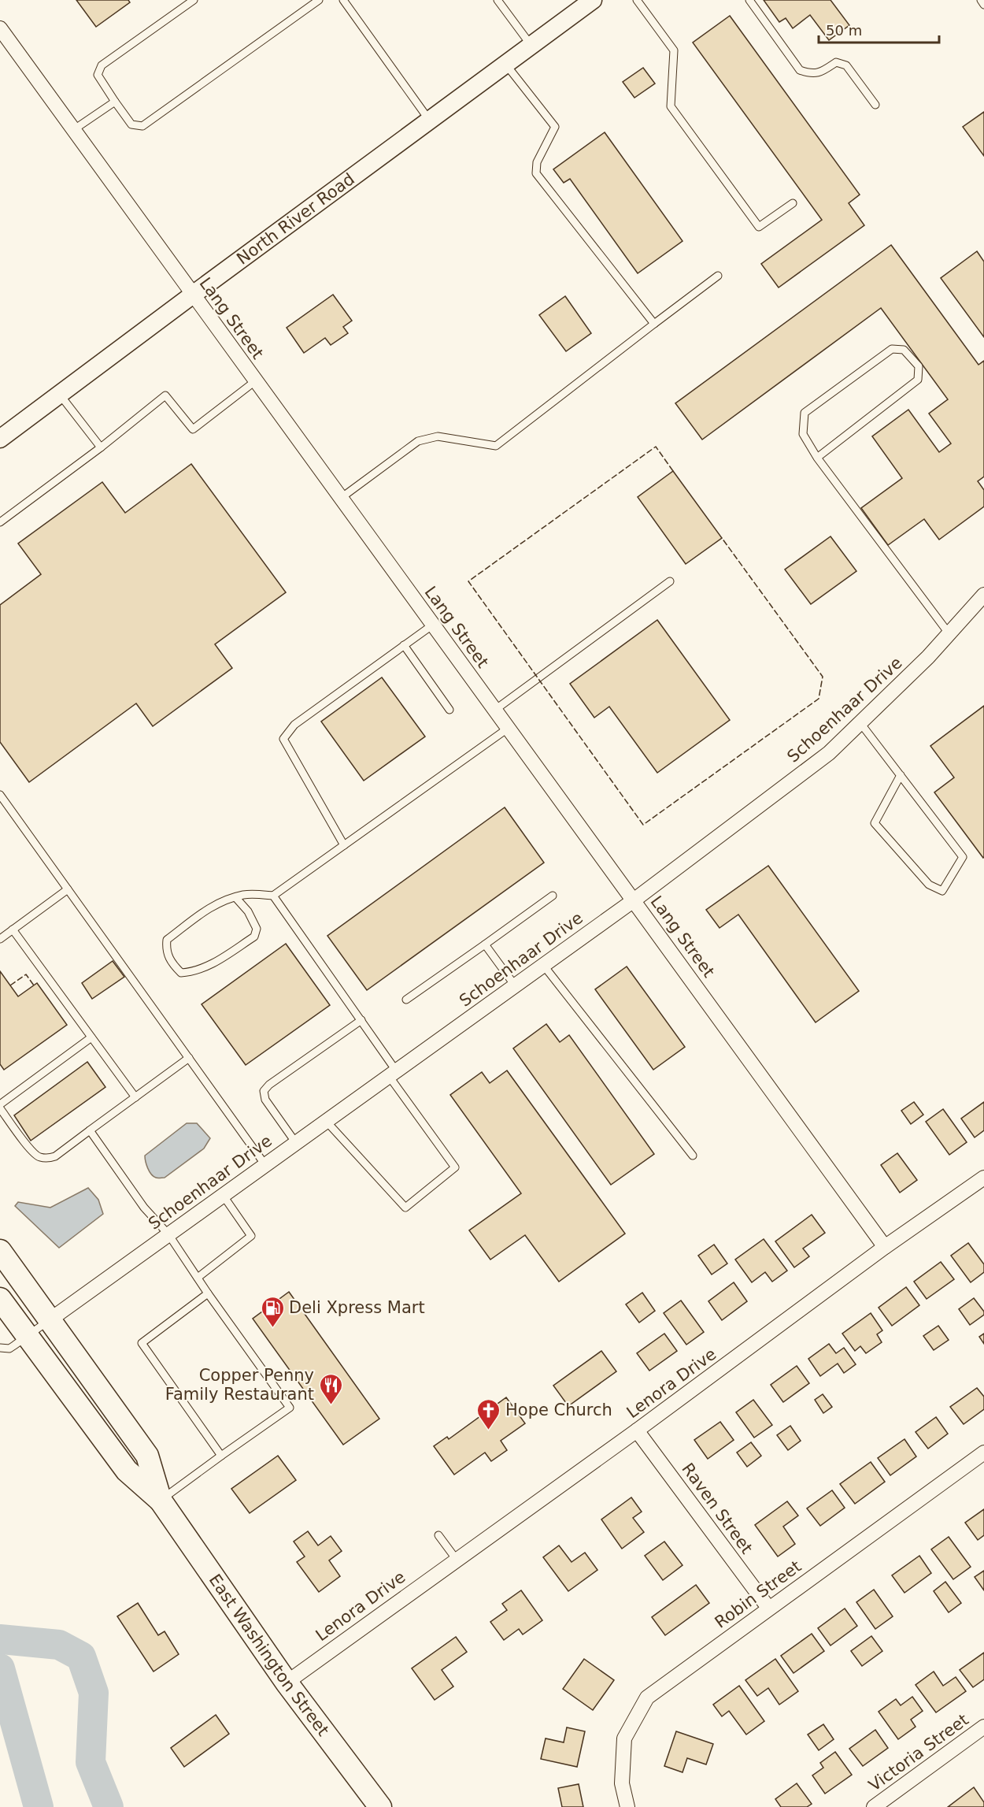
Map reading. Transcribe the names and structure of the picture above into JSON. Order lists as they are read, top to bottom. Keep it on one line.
{"streets":{"main road":["East Washington Street"],"street":["North River Road","Lang Street","Schoenhaar Drive","Lenora Drive","Raven Street","Robin Street","Victoria Street"]},"crossings":[["North River Road","Lang Street"],["Lang Street","Schoenhaar Drive"],["Lang Street","Lenora Drive"],["Schoenhaar Drive","East Washington Street"],["Lenora Drive","Raven Street"],["Lenora Drive","East Washington Street"],["Raven Street","Robin Street"]],"places":{"fuel station":["Deli Xpress Mart"],"restaurant":["Copper Penny Family Restaurant"],"church":["Hope Church"]},"scale_bar":"50 m"}
